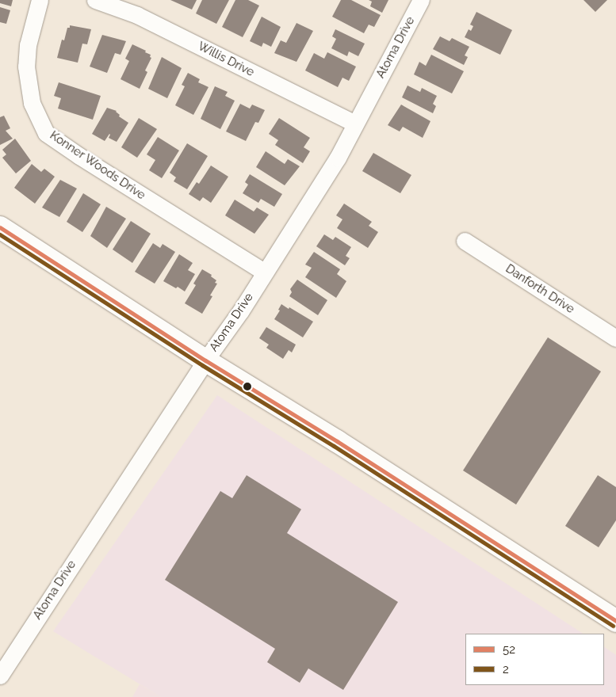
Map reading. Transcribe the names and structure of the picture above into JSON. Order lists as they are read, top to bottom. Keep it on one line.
{"streets":{"street":["Atoma Drive","Willis Drive","Konner Woods Drive","Danforth Drive"]},"crossings":[["Atoma Drive","Willis Drive"],["Atoma Drive","Konner Woods Drive"]],"lines":["transit line 52","transit line 2"],"legend":["52","2"]}
